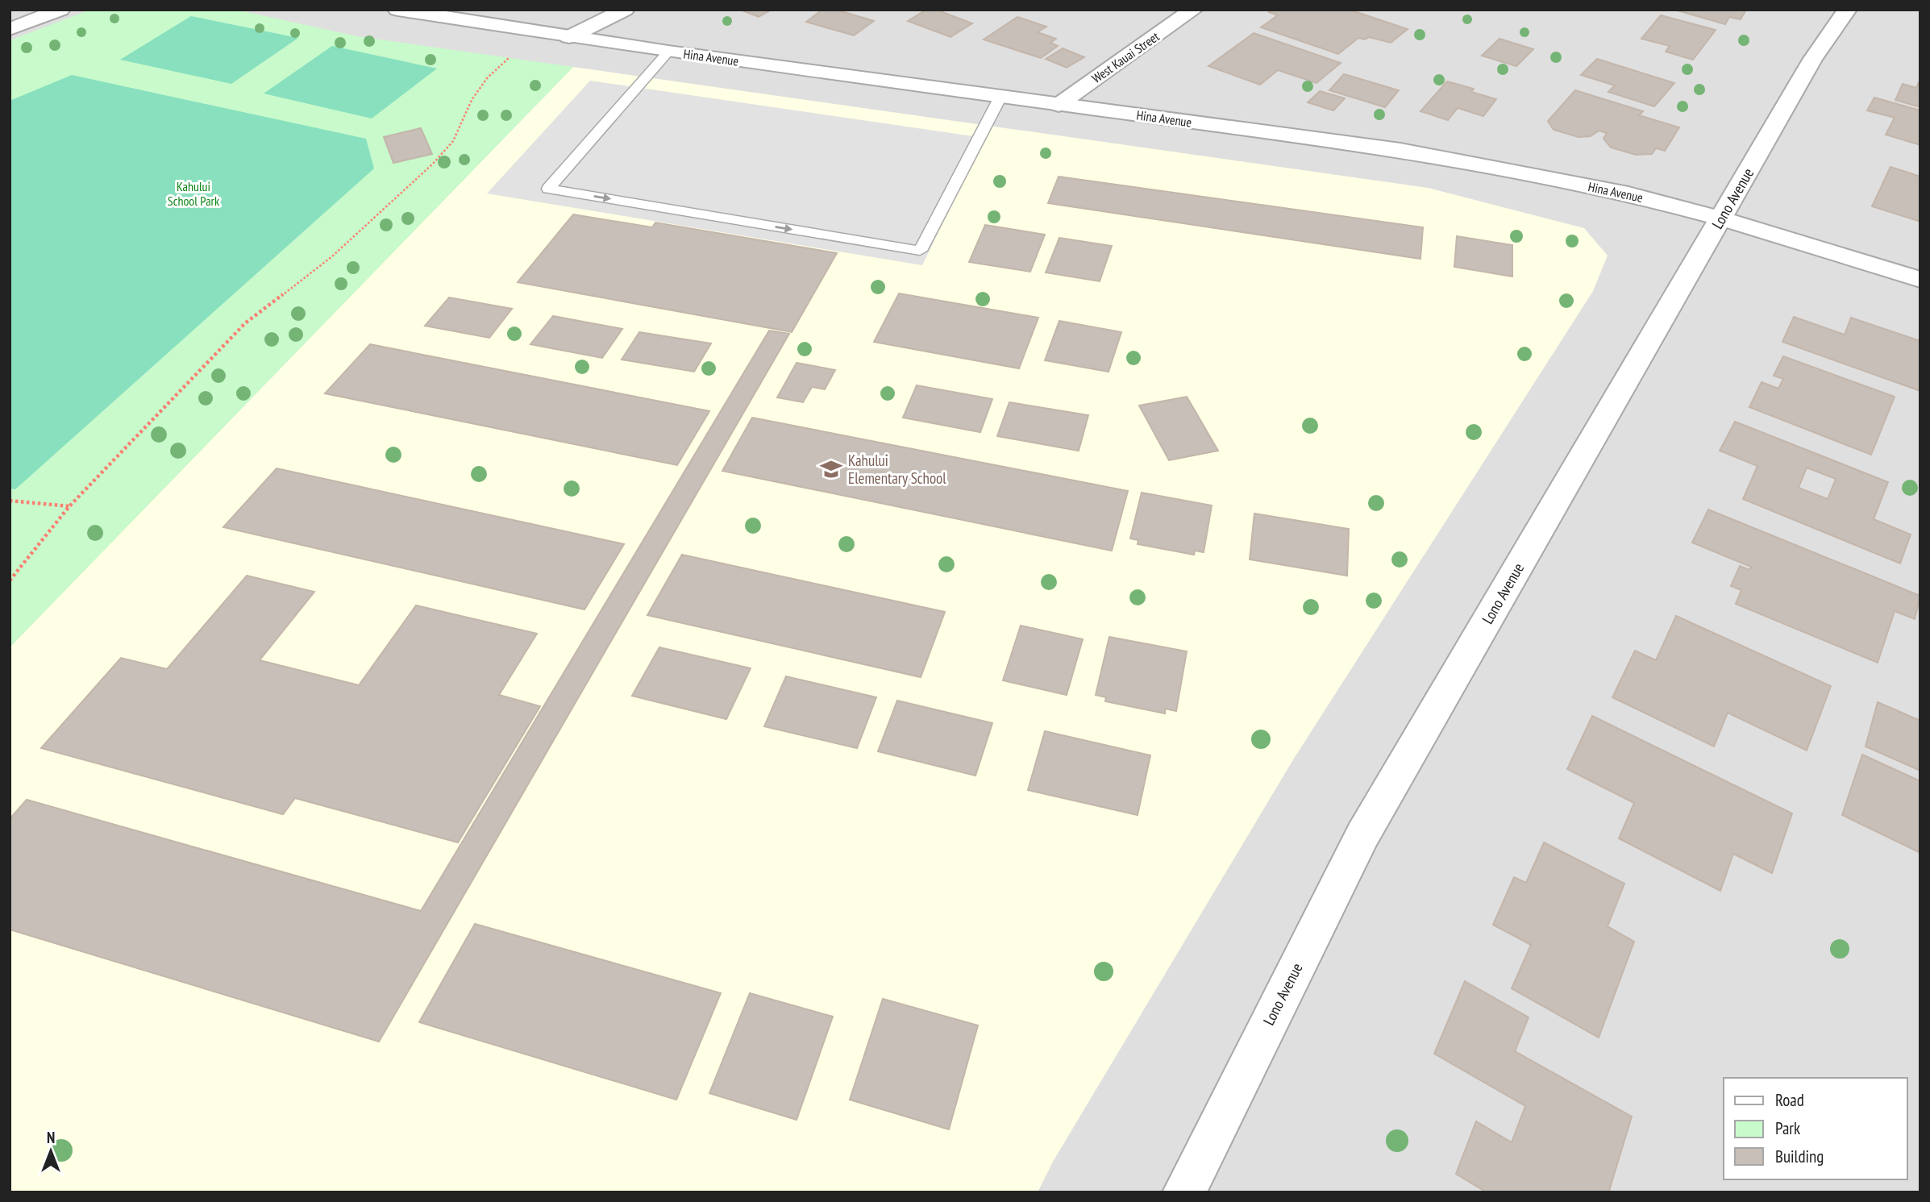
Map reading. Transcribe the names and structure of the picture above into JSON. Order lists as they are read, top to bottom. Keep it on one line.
{"streets":{"street":["Hina Avenue","West Kauai Street","Lono Avenue"]},"crossings":[["Hina Avenue","West Kauai Street"],["Hina Avenue","Lono Avenue"]],"parks":["Kahului School Park"],"places":{"school or university":["Kahului Elementary School"]},"legend":["Road","Park","Building"],"north":"top"}
